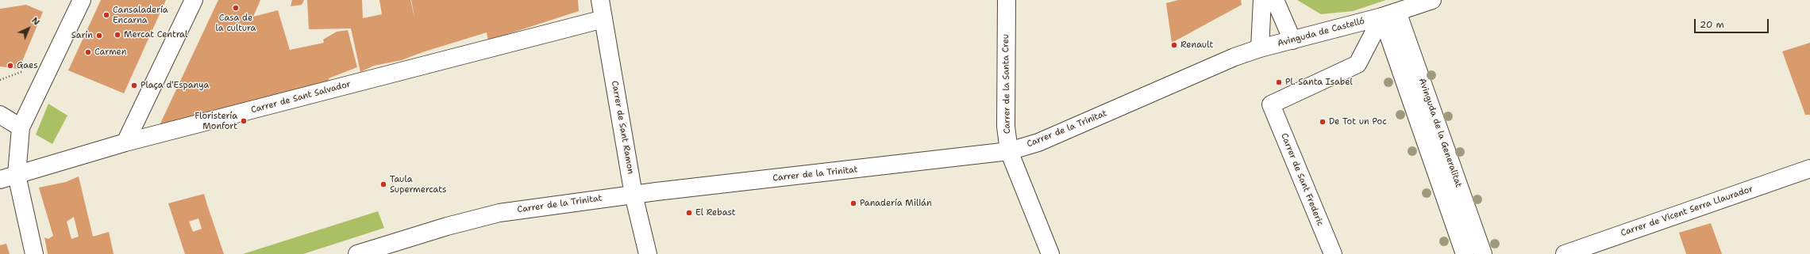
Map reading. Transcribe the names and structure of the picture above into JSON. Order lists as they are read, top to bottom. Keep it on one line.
{"streets":{"street":["Avinguda de Castelló","Carrer de la Santa Creu","Carrer de Sant Salvador","Carrer de Sant Ramon","Carrer de la Trinitat","Avinguda de la Generalitat","Carrer de Sant Frederic","Carrer de Vicent Serra Llaurador"]},"crossings":[["Avinguda de Castelló","Carrer de la Trinitat"],["Avinguda de Castelló","Avinguda de la Generalitat"],["Avinguda de Castelló","Carrer de Sant Frederic"],["Carrer de la Santa Creu","Carrer de la Trinitat"],["Carrer de Sant Salvador","Carrer de Sant Ramon"],["Carrer de Sant Ramon","Carrer de la Trinitat"]],"places":["Casa de la cultura","Cansaladería Encarna","Mercat Central","Sarín","Renault","Carmen","Gaes","Pl. Santa Isabel","Plaça d'Espanya","Floristería Monfort","De Tot un Poc","Taula Supermercats","Panadería Milián","El Rebast"],"scale_bar":"20 m","north":"top right"}
